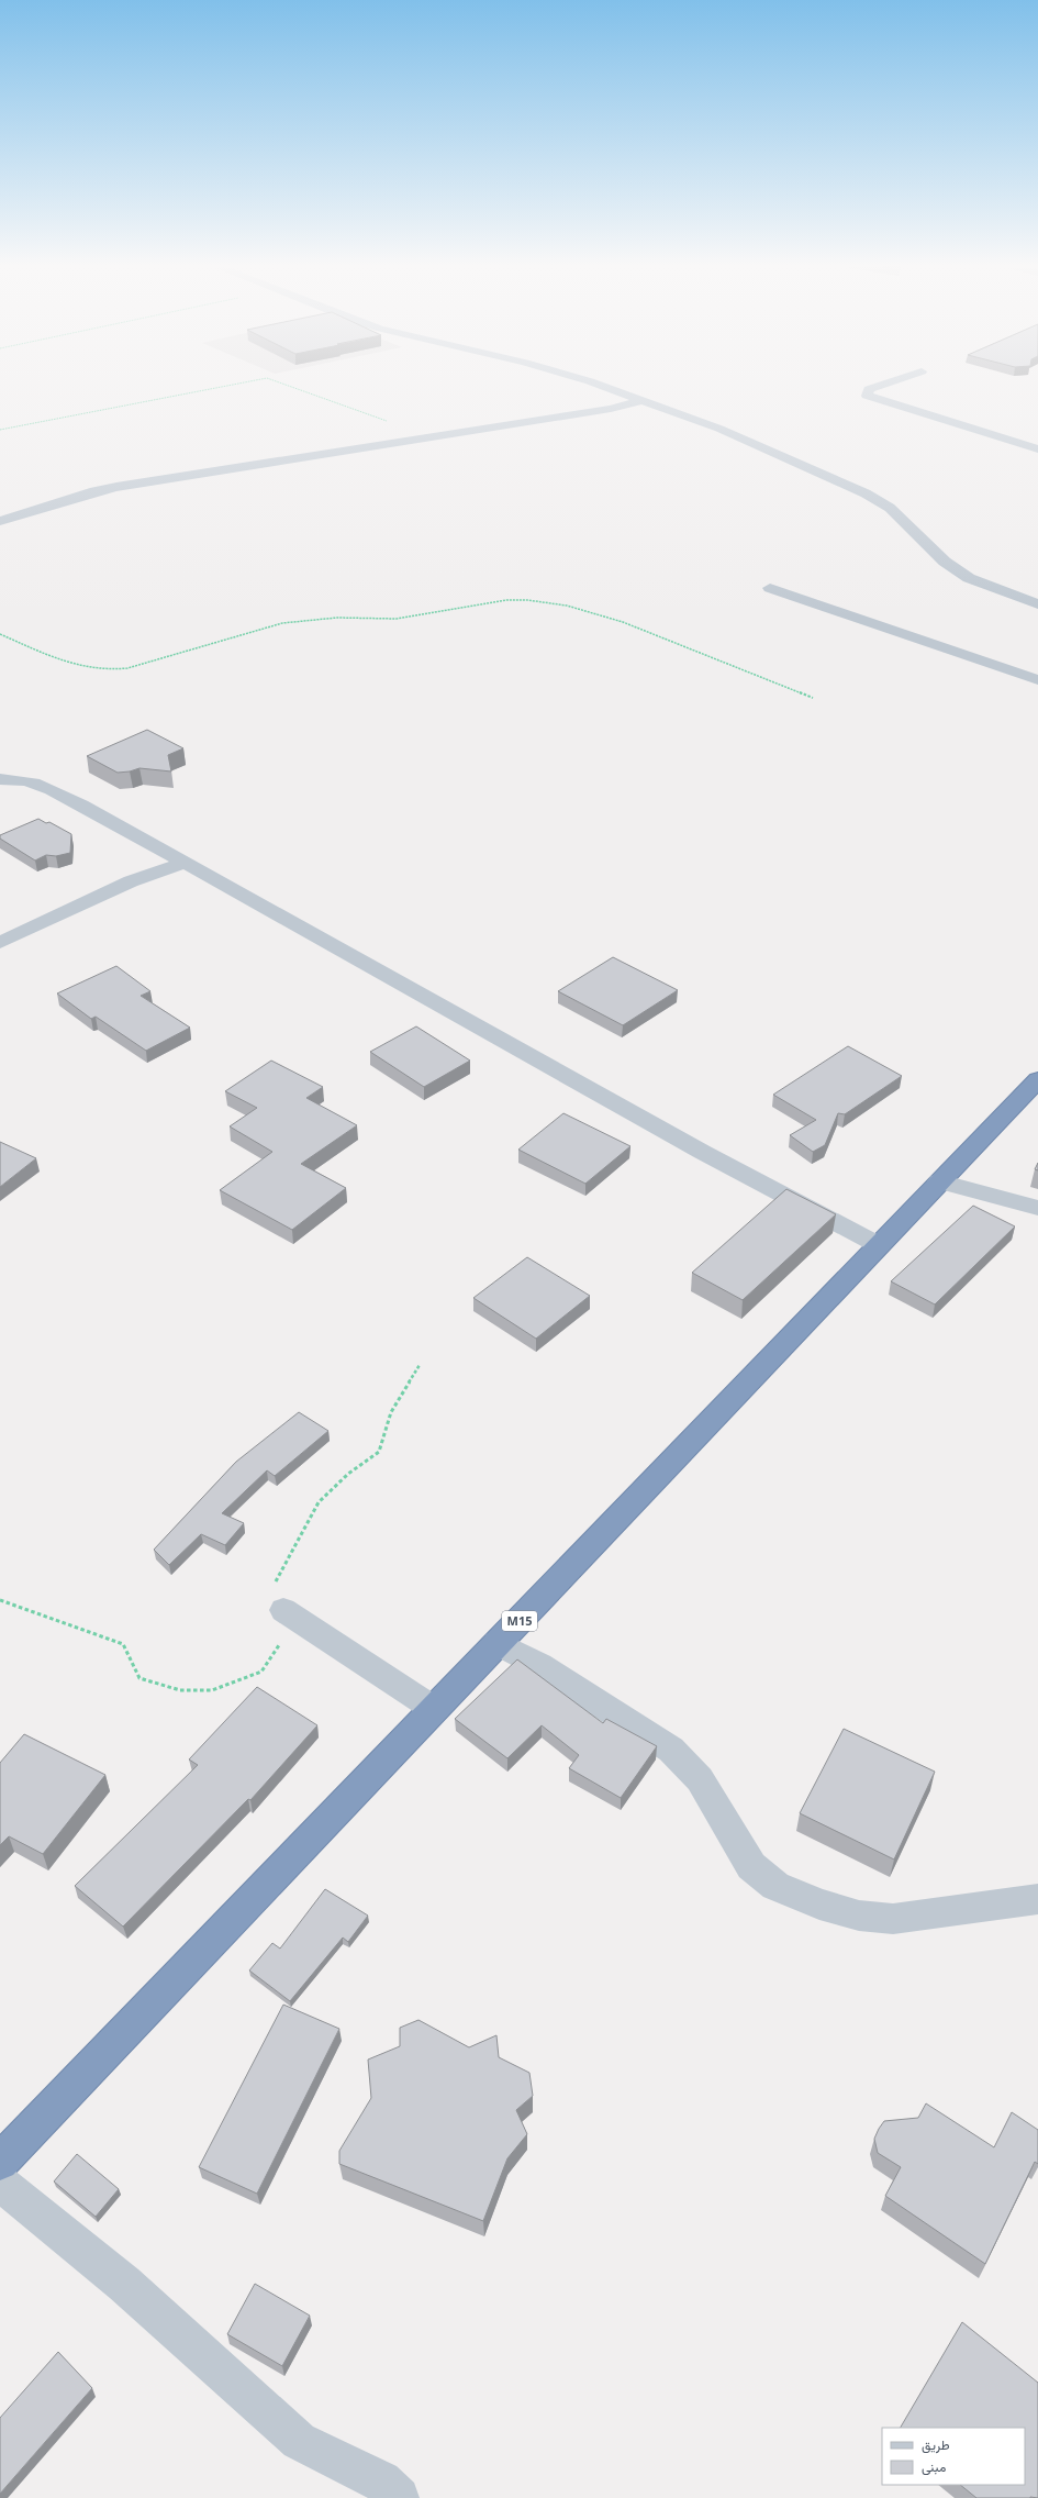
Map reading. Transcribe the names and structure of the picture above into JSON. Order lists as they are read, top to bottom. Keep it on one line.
{"streets":{"highway":["M15"]},"legend":["طريق","مبنى"]}
